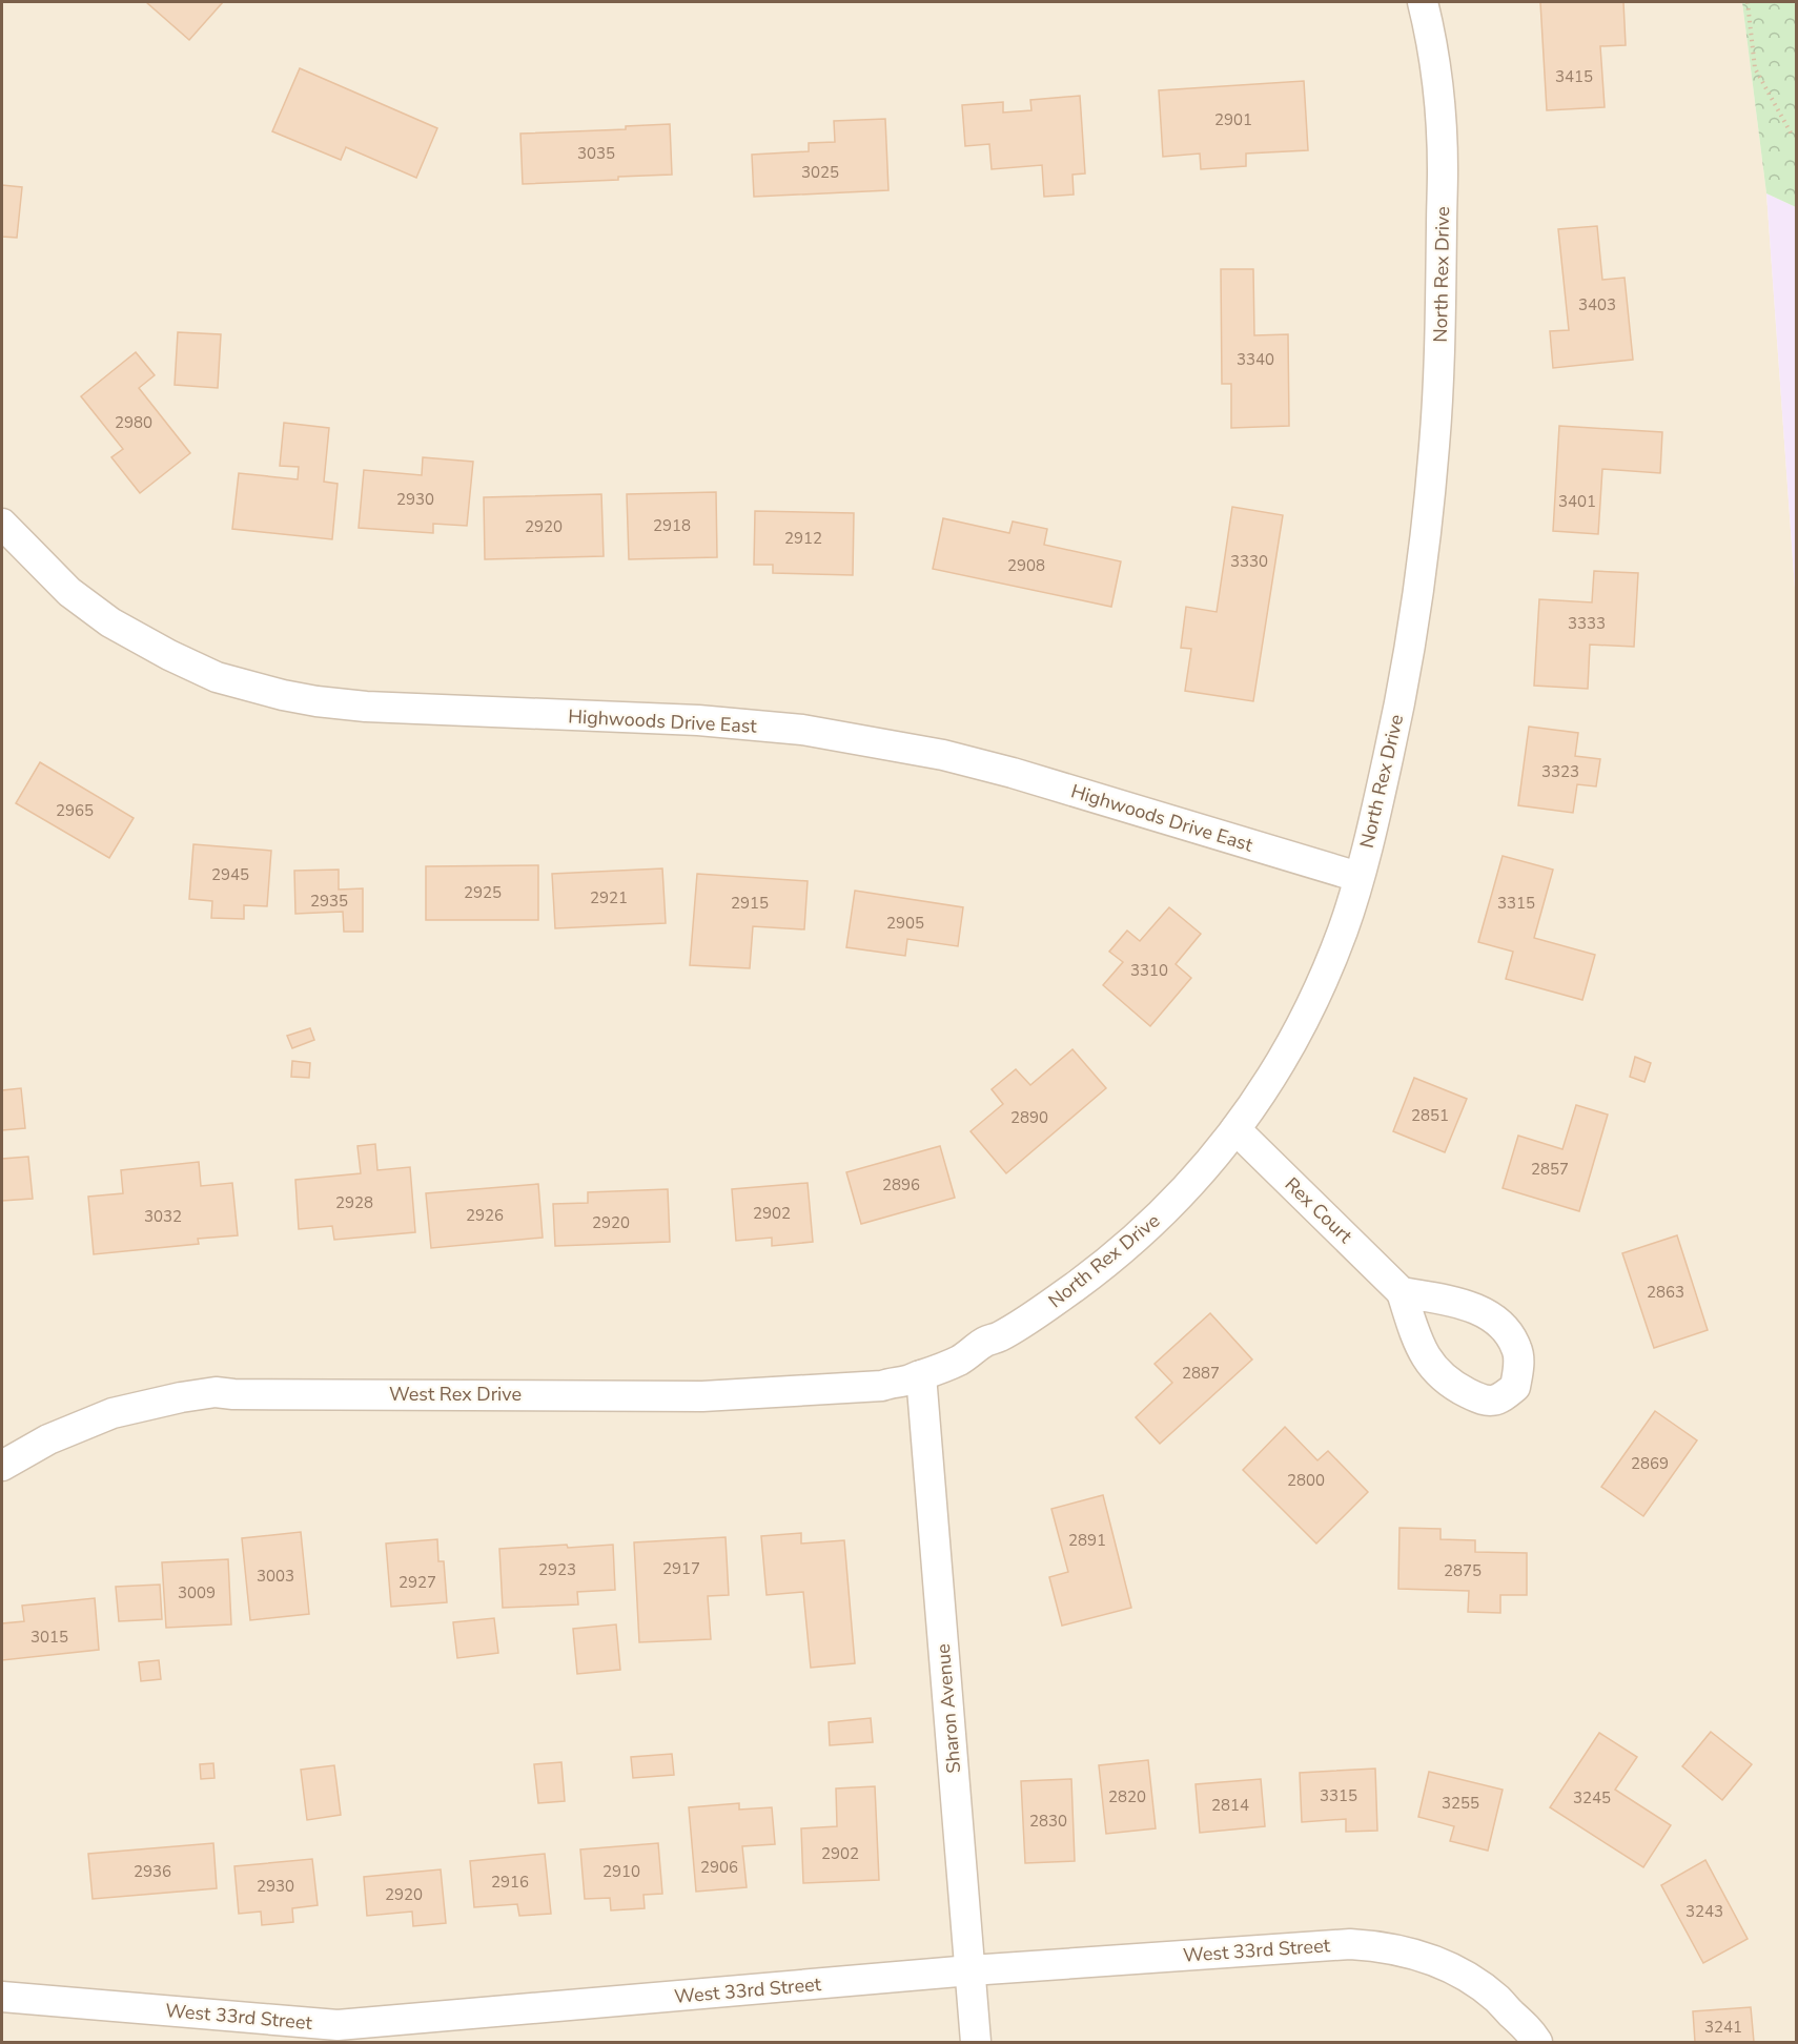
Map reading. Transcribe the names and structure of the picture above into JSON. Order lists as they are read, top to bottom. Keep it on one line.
{"streets":{"street":["North Rex Drive","Highwoods Drive East","Rex Court","West Rex Drive","Sharon Avenue","West 33rd Street"]},"crossings":[["North Rex Drive","Highwoods Drive East"],["North Rex Drive","Rex Court"],["North Rex Drive","West Rex Drive"],["North Rex Drive","Sharon Avenue"],["West Rex Drive","Sharon Avenue"],["Sharon Avenue","West 33rd Street"]],"house_numbers":["3415","2901","3035","3025","3403","3340","2980","2930","3401","2918","2920","2912","3330","2908","3333","3323","2965","2945","2925","2921","2935","2915","3315","2905","3310","2851","2890","2857","2896","2928","2902","2926","3032","2920","2863","2887","2869","2800","2891","2917","2923","2875","3003","2927","3009","3015","3315","2820","3245","3255","2814","2830","2902","2906","2936","2910","2916","2930","2920","3243","3241"]}
